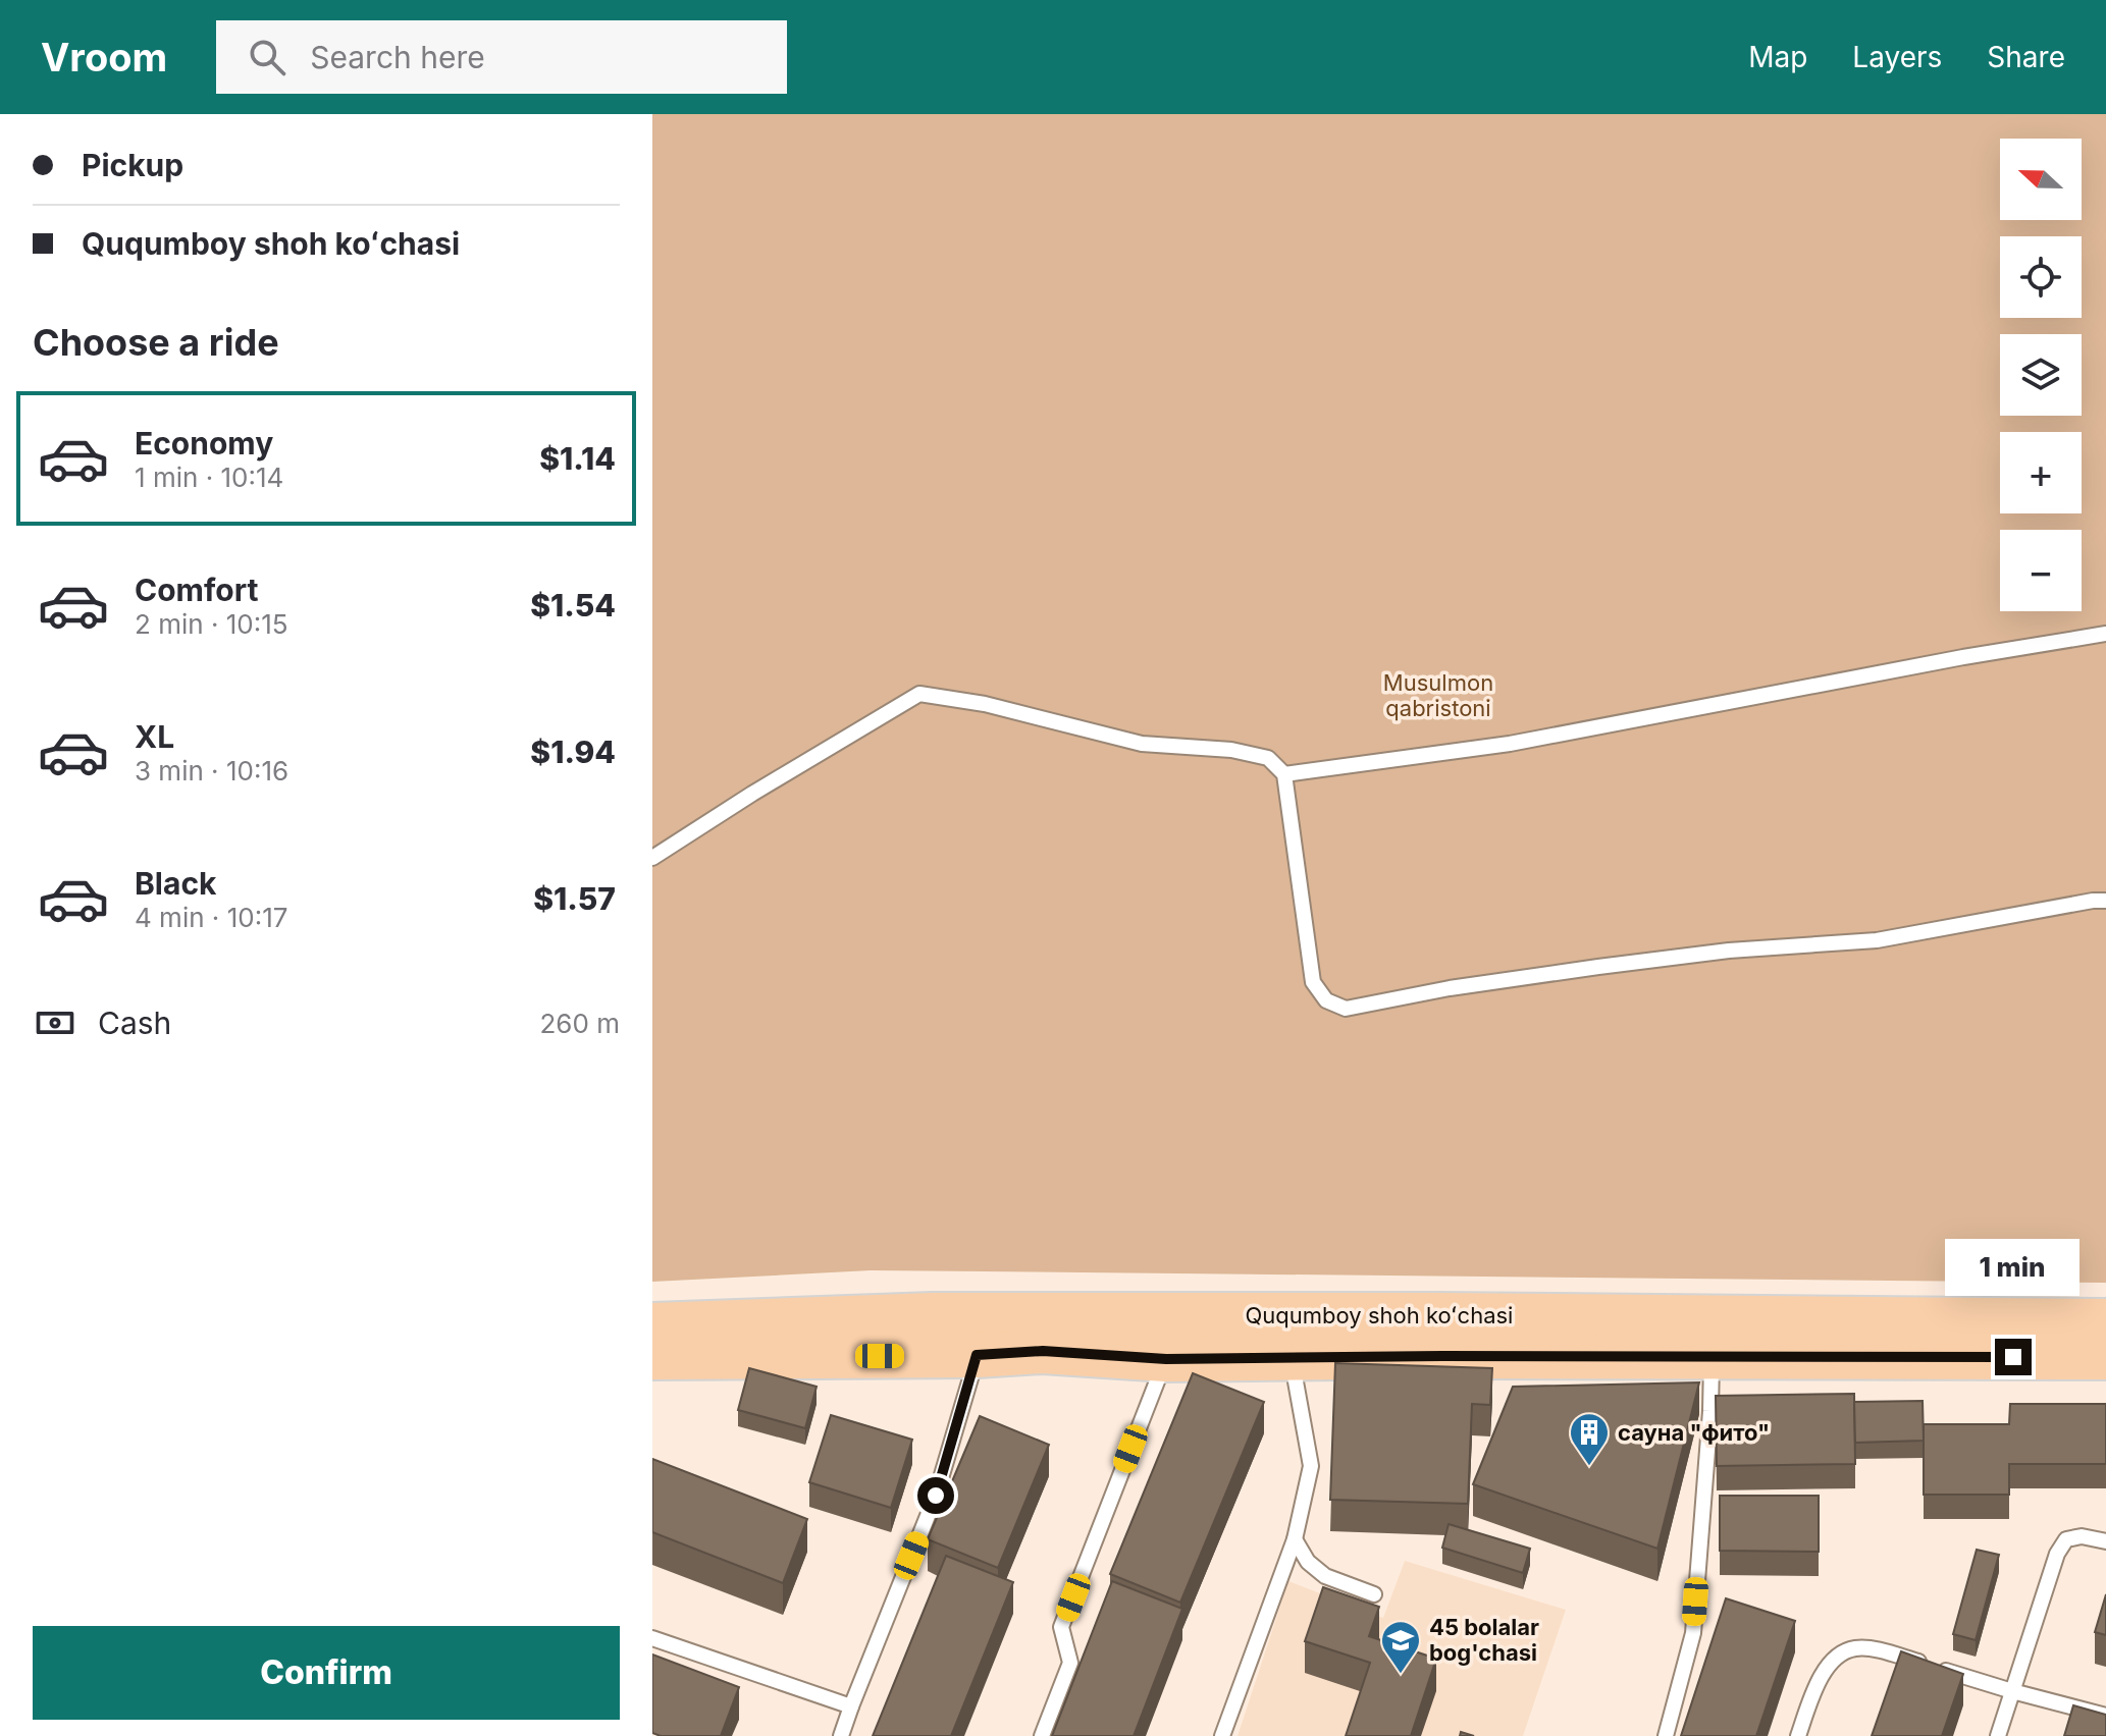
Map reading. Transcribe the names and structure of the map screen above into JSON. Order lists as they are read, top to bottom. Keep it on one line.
{"streets":{"main road":["Ququmboy shoh koʻchasi"]},"parks":["Musulmon qabristoni"],"places":{"building":["сауна \"фито\""],"school or university":["45 bolalar bog'chasi"]},"north":"left","page":{"header":"Vroom","search":"Search here","nav":["Map","Layers","Share"],"banner":["Pickup","Ququmboy shoh koʻchasi"],"map_buttons":["+","−"],"heading":"Choose a ride","list":[{"name":"Economy","note":"1 min · 10:14","value":"$1.14"},{"name":"Comfort","note":"2 min · 10:15","value":"$1.54"},{"name":"XL","note":"3 min · 10:16","value":"$1.94"},{"name":"Black","note":"4 min · 10:17","value":"$1.57"}],"pay":["Cash","260 m"],"bubble":"1 min","buttons":"Confirm"}}
